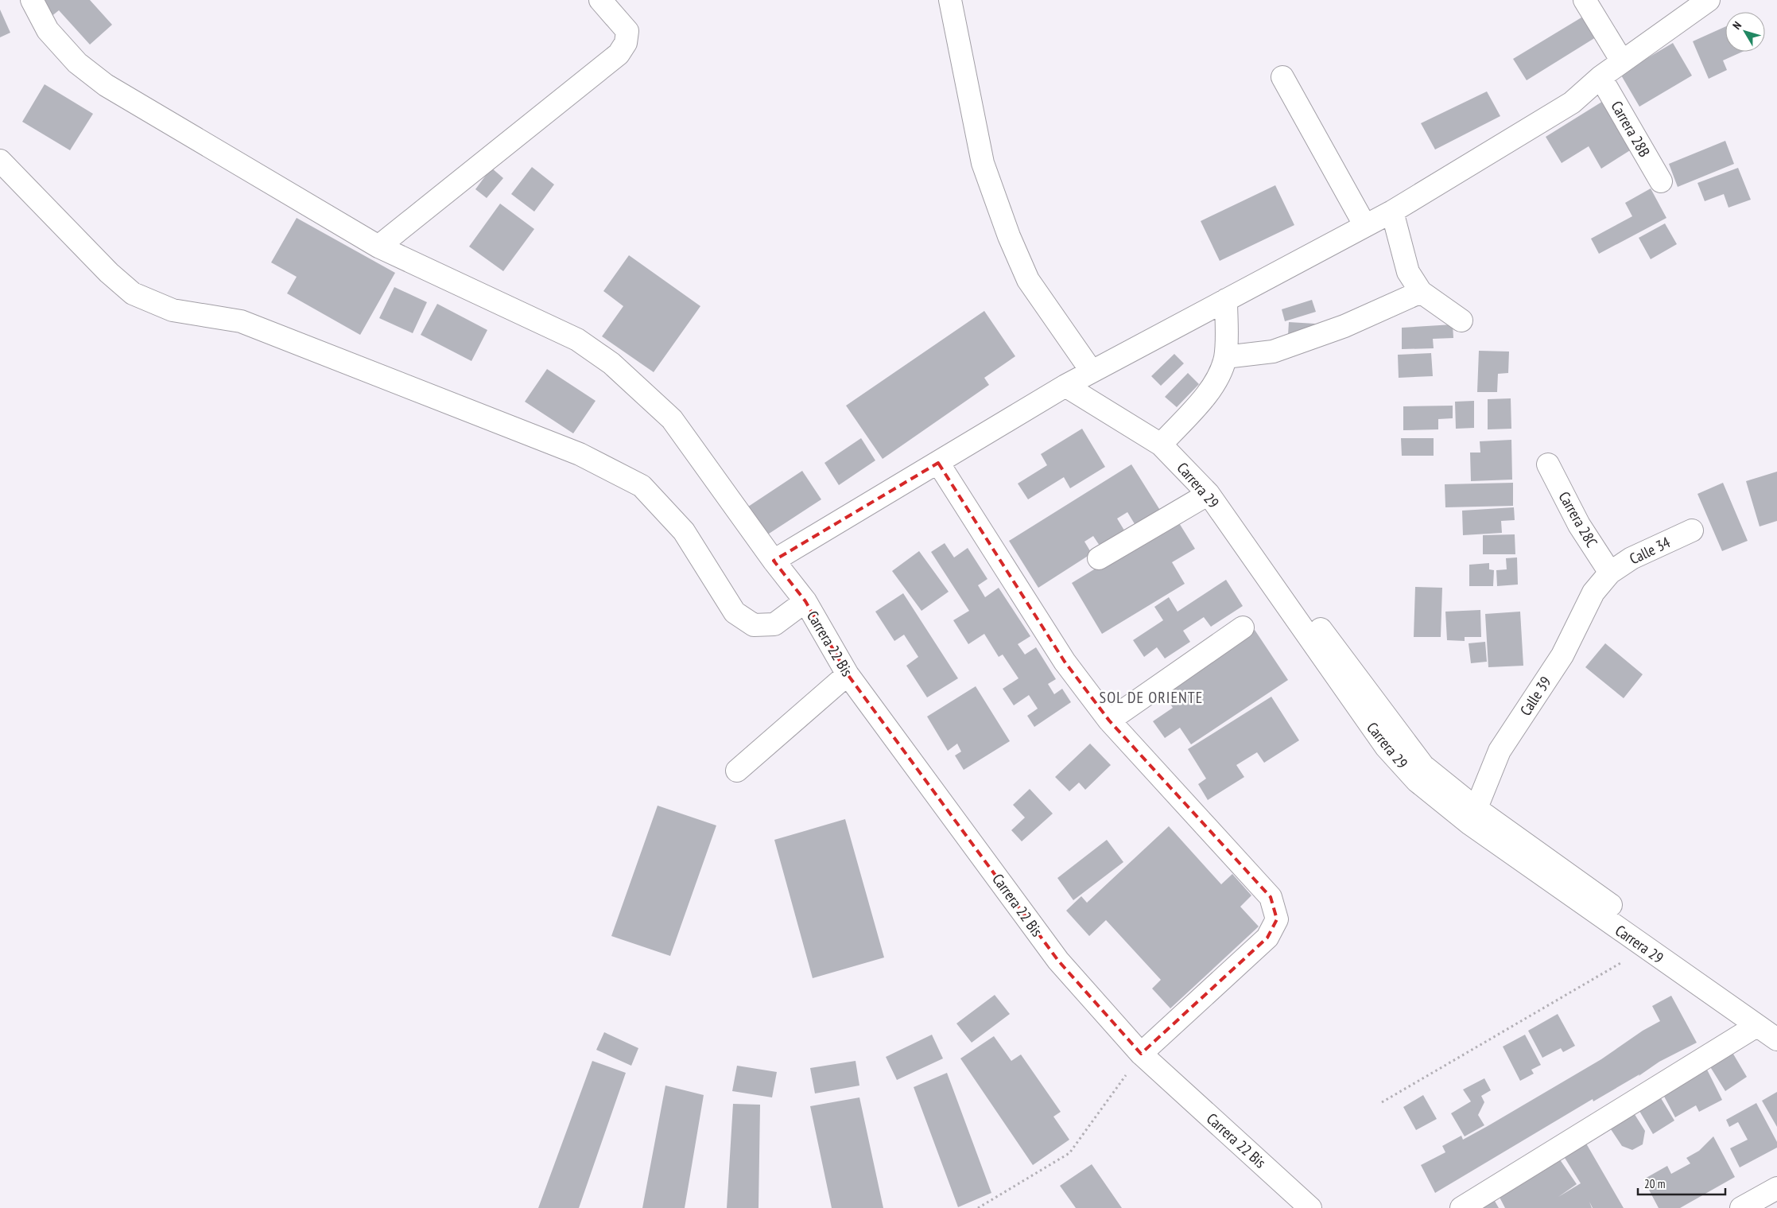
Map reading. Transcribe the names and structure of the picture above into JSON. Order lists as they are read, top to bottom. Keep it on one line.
{"streets":{"street":["Carrera 28B","Carrera 29","Carrera 28C","Calle 34","Carrera 22 Bis","Calle 39"]},"crossings":[["Carrera 29","Calle 39"],["Carrera 28C","Calle 34"],["Carrera 28C","Calle 39"],["Calle 34","Calle 39"]],"districts":["SOL DE ORIENTE"],"scale_bar":"20 m","north":"top left"}
